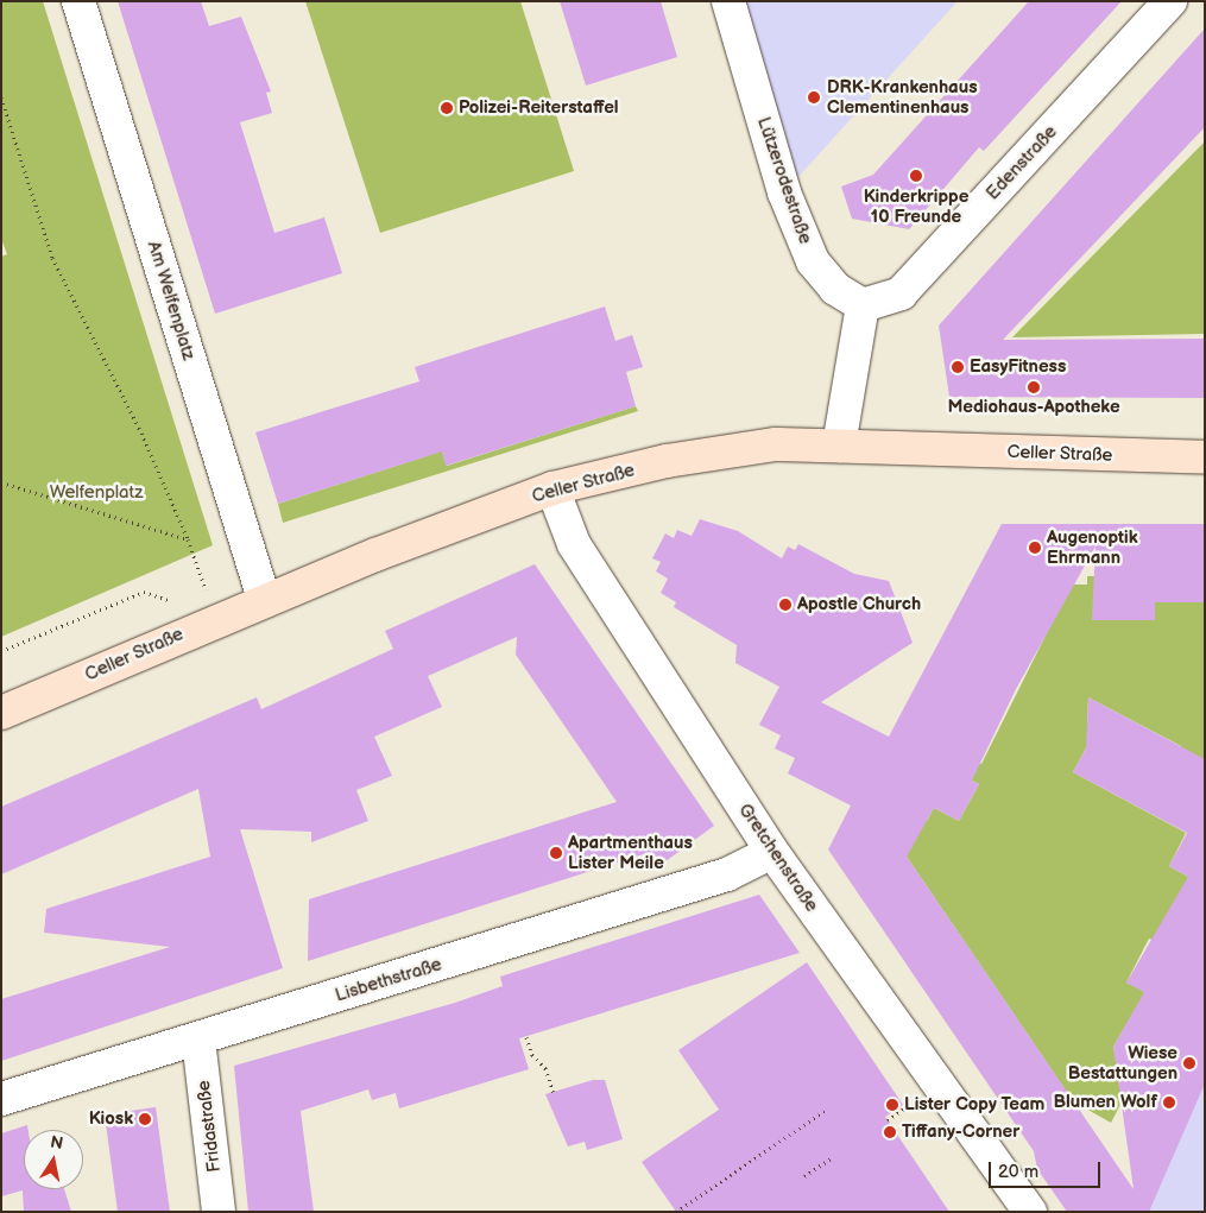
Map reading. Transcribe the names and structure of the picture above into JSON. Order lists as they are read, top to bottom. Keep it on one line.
{"streets":{"street":["Edenstraße","Lützerodestraße","Am Welfenplatz","Celler Straße","Gretchenstraße","Lisbethstraße","Fridastraße"]},"crossings":[["Edenstraße","Lützerodestraße"],["Am Welfenplatz","Celler Straße"],["Celler Straße","Gretchenstraße"],["Gretchenstraße","Lisbethstraße"],["Lisbethstraße","Fridastraße"]],"parks":["Welfenplatz"],"places":["DRK-Krankenhaus Clementinenhaus","Polizei-Reiterstaffel","Kinderkrippe 10 Freunde","EasyFitness","Mediohaus-Apotheke","Augenoptik Ehrmann","Apostle Church","Apartmenthaus Lister Meile","Wiese Bestattungen","Blumen Wolf","Lister Copy Team","Kiosk","Tiffany-Corner"],"scale_bar":"20 m","north":"top"}
